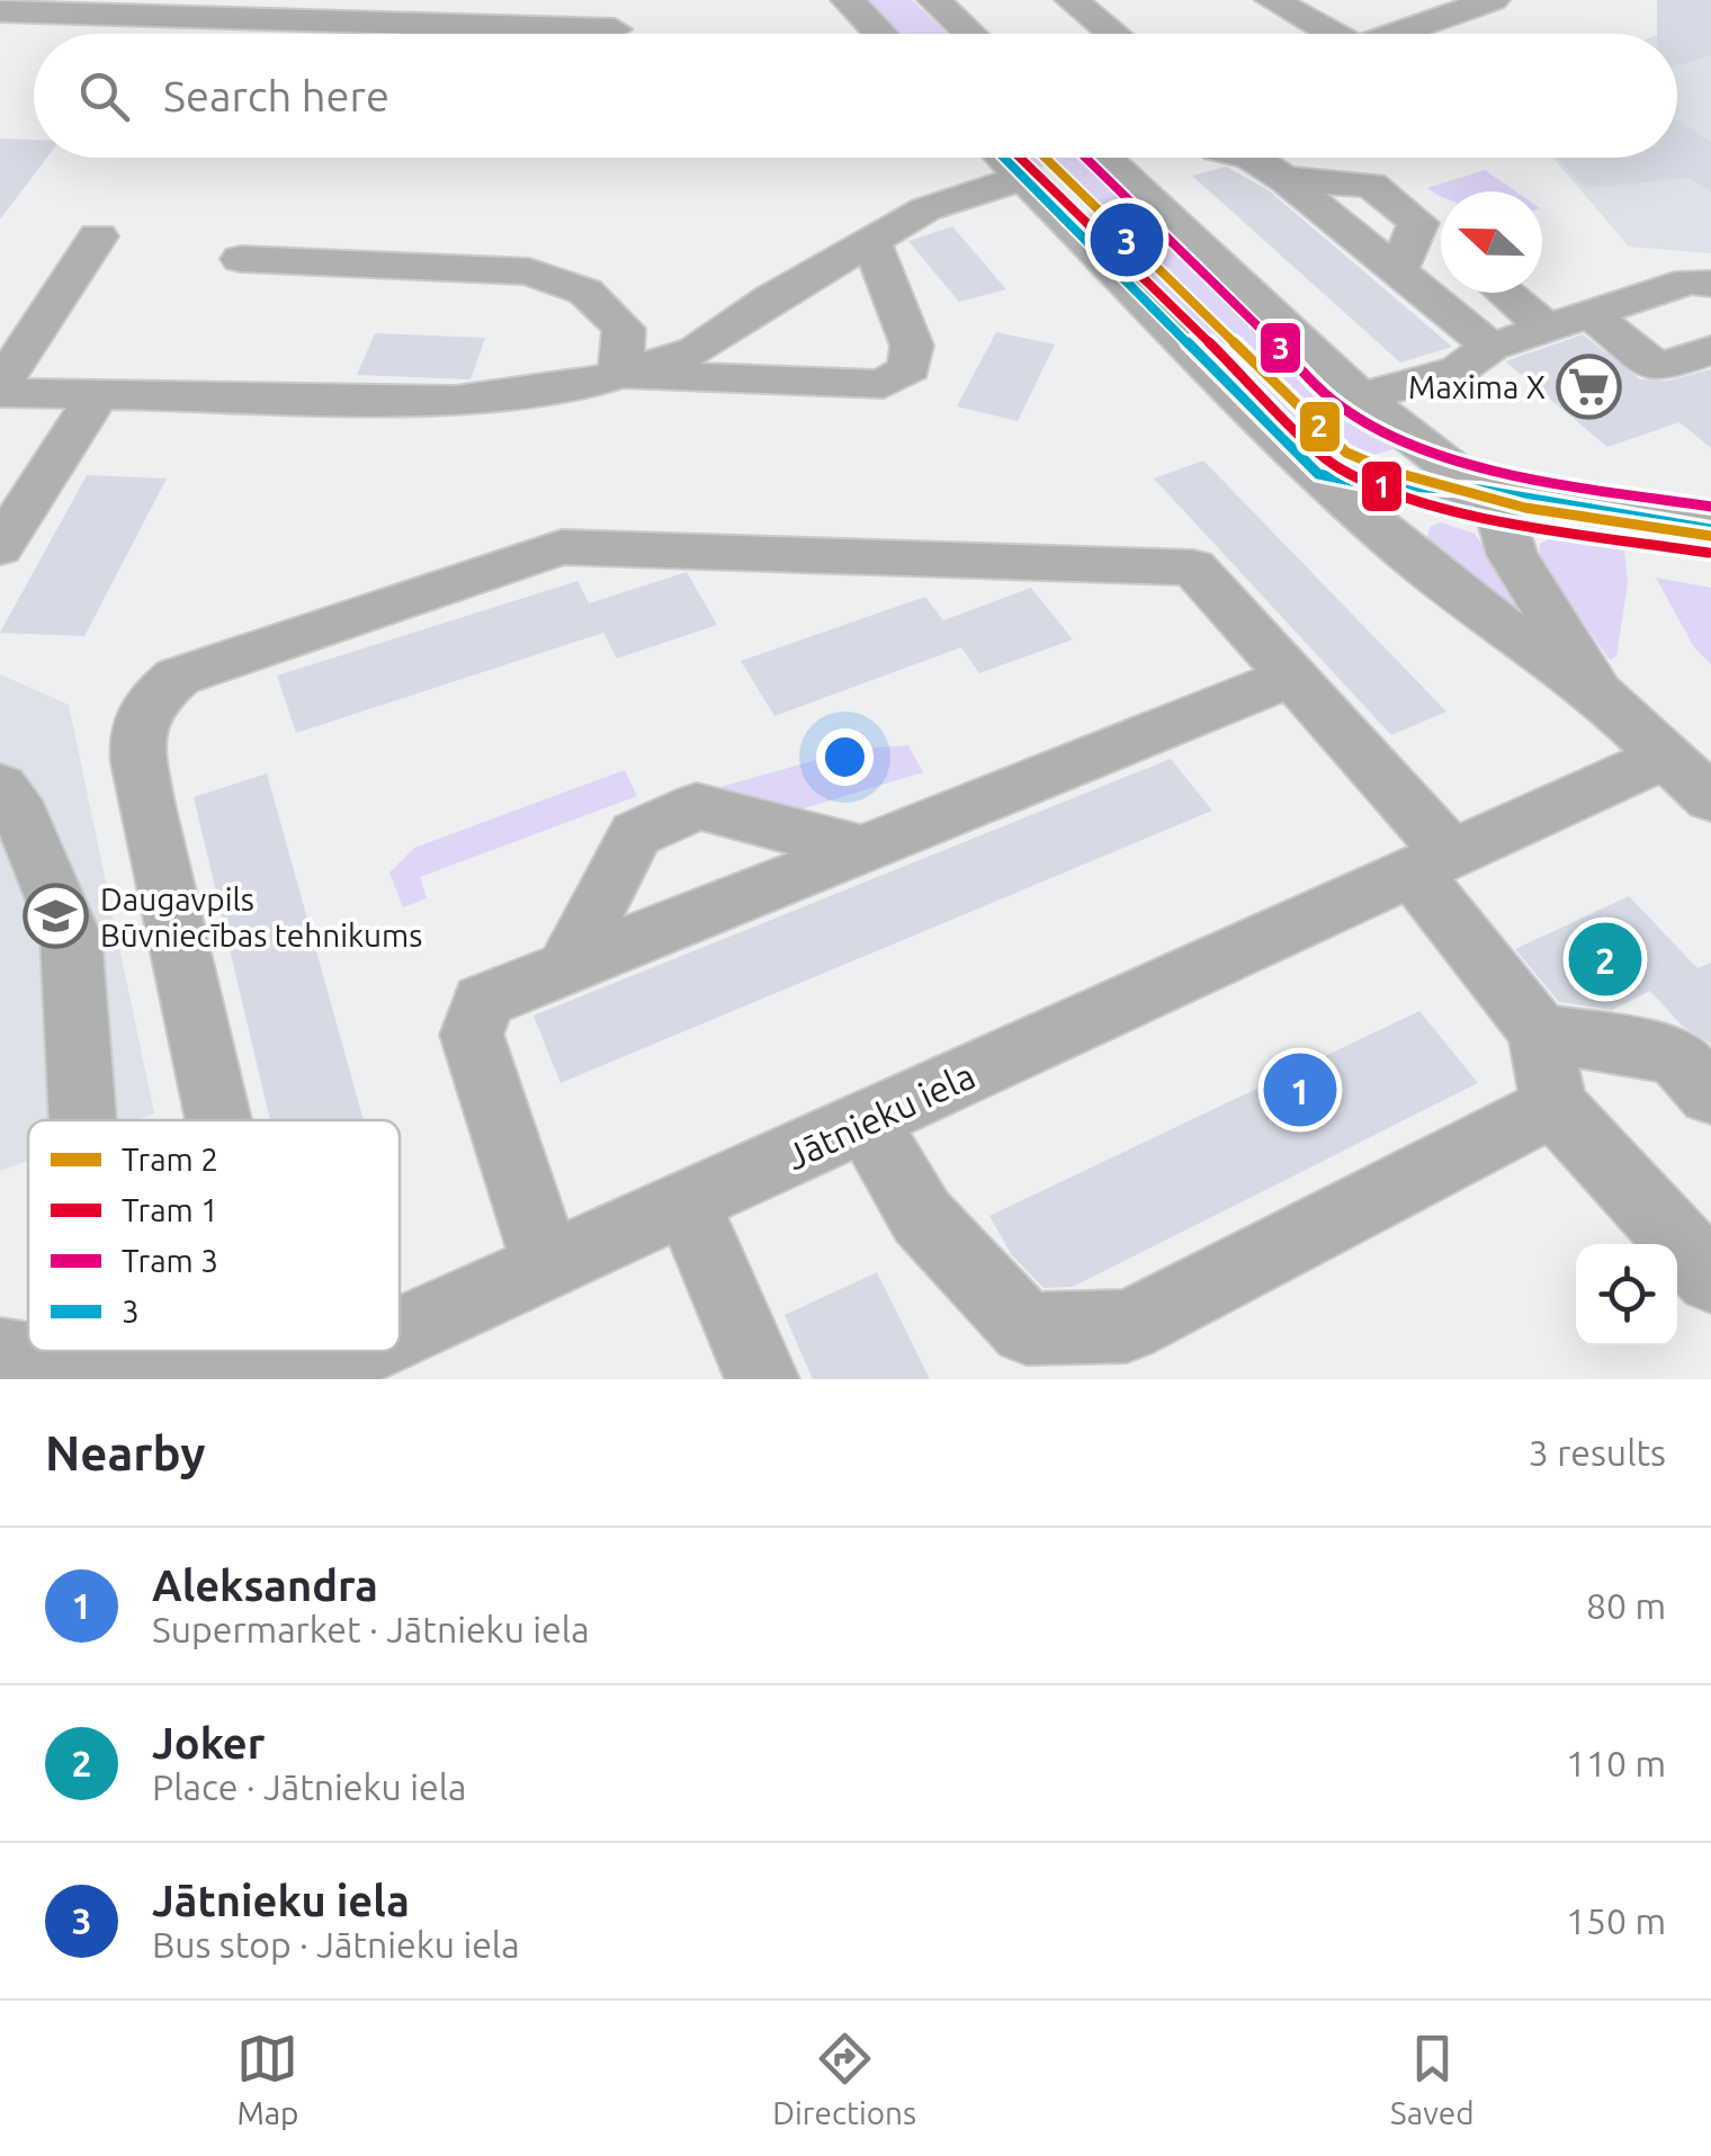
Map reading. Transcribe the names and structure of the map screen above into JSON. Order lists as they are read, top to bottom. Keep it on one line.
{"streets":{"street":["Jātnieku iela"]},"places":{"supermarket":["Maxima X"],"school or university":["Daugavpils Būvniecības tehnikums"]},"lines":["tram line 2","tram line 1","tram line 3","transit line 3"],"legend":["Tram 2","Tram 1","Tram 3","3"],"north":"left","page":{"search":"Search here","pins":["3","2","1"],"heading":["Nearby","3 results"],"list":[{"mark":"1","name":"Aleksandra","note":"Supermarket · Jātnieku iela","value":"80 m"},{"mark":"2","name":"Joker","note":"Place · Jātnieku iela","value":"110 m"},{"mark":"3","name":"Jātnieku iela","note":"Bus stop · Jātnieku iela","value":"150 m"}],"nav":["Map","Directions","Saved"]}}
